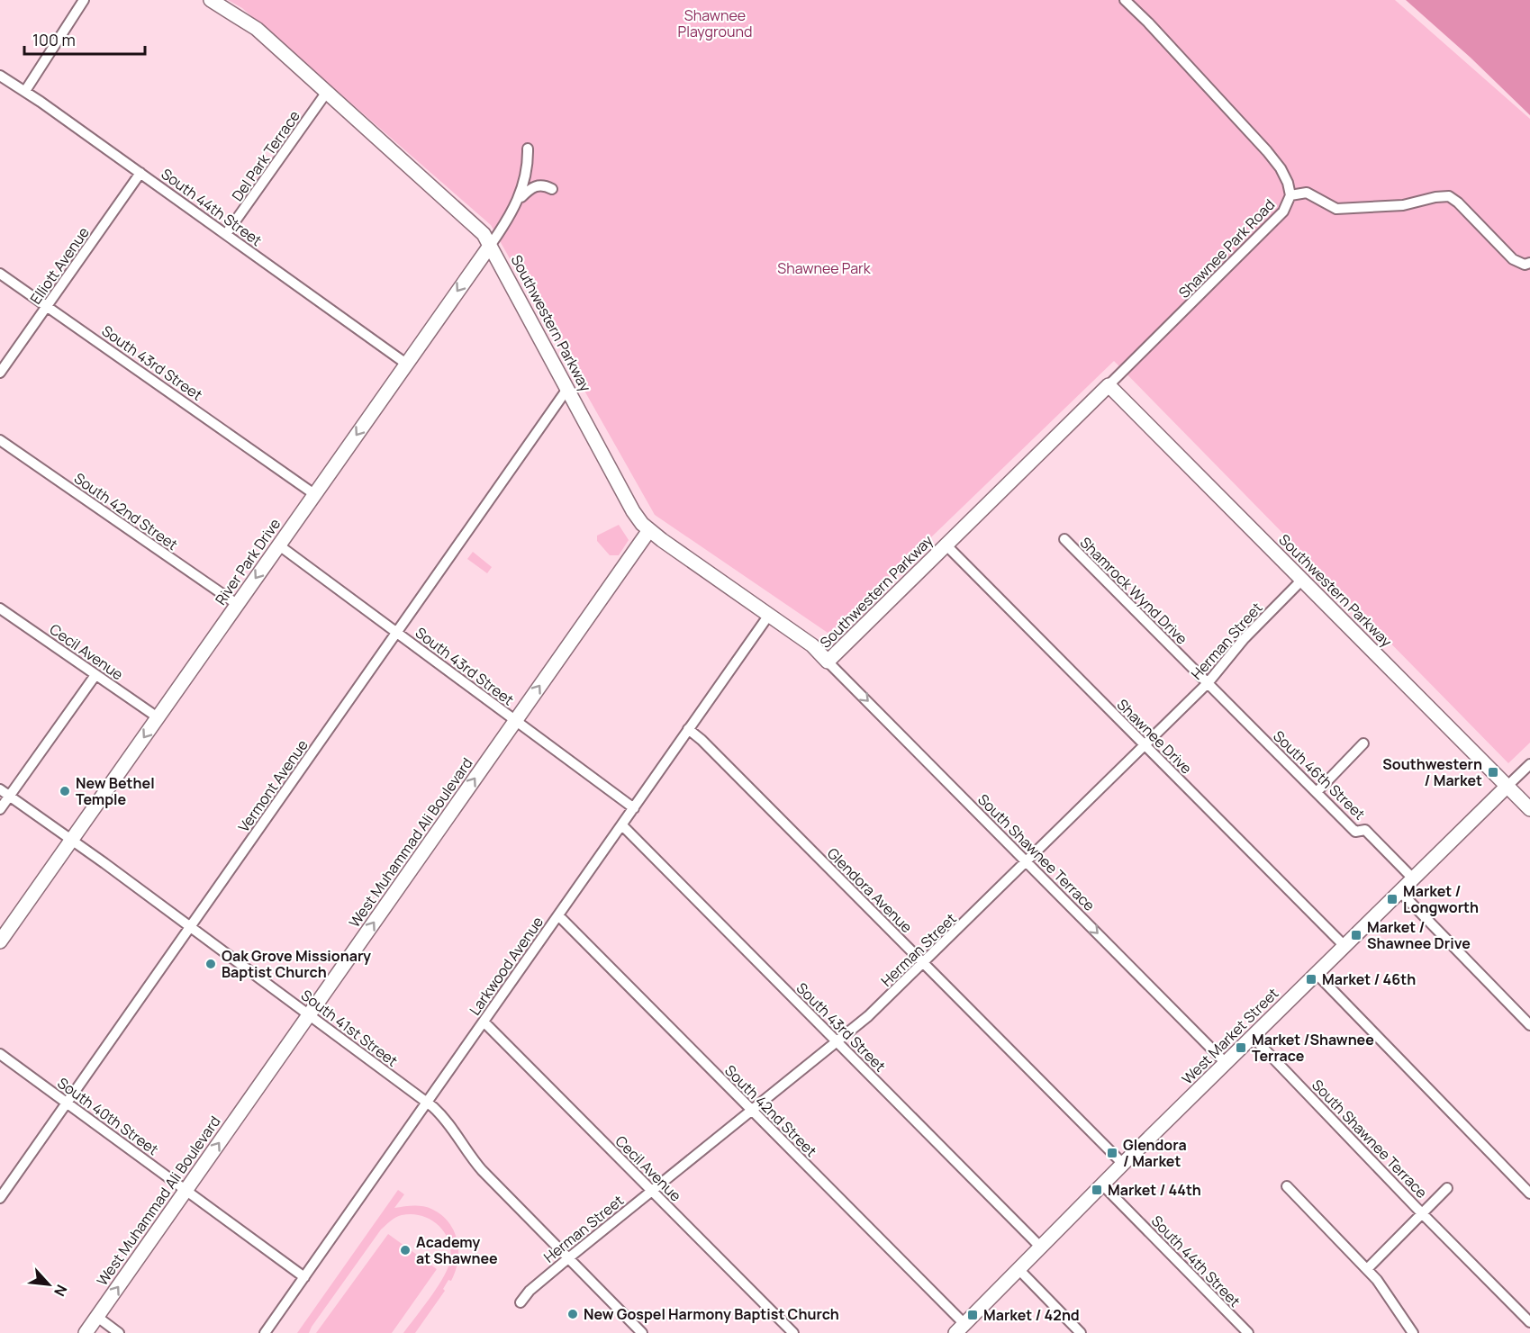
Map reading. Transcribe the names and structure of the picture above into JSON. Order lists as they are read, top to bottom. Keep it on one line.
{"streets":{"street":["Del Park Terrace","South 44th Street","Shawnee Park Road","Elliott Avenue","Southwestern Parkway","South 43rd Street","South 42nd Street","River Park Drive","Shamrock Wynd Drive","Herman Street","Cecil Avenue","Shawnee Drive","South 46th Street","Vermont Avenue","West Muhammad Ali Boulevard","South Shawnee Terrace","Glendora Avenue","Larkwood Avenue","South 41st Street","West Market Street","South 40th Street"]},"crossings":[["Del Park Terrace","South 44th Street"],["Del Park Terrace","Southwestern Parkway"],["South 44th Street","Elliott Avenue"],["South 44th Street","River Park Drive"],["South 44th Street","West Market Street"],["Shawnee Park Road","Southwestern Parkway"],["Elliott Avenue","South 43rd Street"],["Southwestern Parkway","River Park Drive"],["Southwestern Parkway","Herman Street"],["Southwestern Parkway","Shawnee Drive"],["Southwestern Parkway","Vermont Avenue"],["Southwestern Parkway","West Muhammad Ali Boulevard"],["Southwestern Parkway","South Shawnee Terrace"],["Southwestern Parkway","Larkwood Avenue"],["Southwestern Parkway","West Market Street"],["South 43rd Street","River Park Drive"],["South 43rd Street","Herman Street"],["South 43rd Street","Vermont Avenue"],["South 43rd Street","West Muhammad Ali Boulevard"],["South 43rd Street","Larkwood Avenue"],["South 43rd Street","West Market Street"],["South 42nd Street","River Park Drive"],["South 42nd Street","Herman Street"],["South 42nd Street","Larkwood Avenue"],["South 42nd Street","West Market Street"],["River Park Drive","Cecil Avenue"],["River Park Drive","South 41st Street"],["Shamrock Wynd Drive","Herman Street"],["Shamrock Wynd Drive","South 46th Street"],["Herman Street","Cecil Avenue"],["Herman Street","Shawnee Drive"],["Herman Street","South 46th Street"],["Herman Street","South Shawnee Terrace"],["Herman Street","Glendora Avenue"],["Herman Street","South 41st Street"],["Cecil Avenue","Larkwood Avenue"],["Shawnee Drive","West Market Street"],["South 46th Street","West Market Street"],["Vermont Avenue","South 41st Street"],["Vermont Avenue","South 40th Street"],["West Muhammad Ali Boulevard","South 41st Street"],["West Muhammad Ali Boulevard","South 40th Street"],["South Shawnee Terrace","West Market Street"],["Glendora Avenue","Larkwood Avenue"],["Glendora Avenue","West Market Street"],["Larkwood Avenue","South 41st Street"],["Larkwood Avenue","South 40th Street"]],"one_way":["River Park Drive","West Muhammad Ali Boulevard","South Shawnee Terrace"],"parks":["Shawnee Playground","Shawnee Park"],"places":{"transit":["Southwestern / Market","Market / Longworth","Market / Shawnee Drive","Market / 46th","Market /Shawnee Terrace","Glendora / Market","Market / 44th","Market / 42nd"],"other":["New Bethel Temple","Oak Grove Missionary Baptist Church","Academy at Shawnee","New Gospel Harmony Baptist Church"]},"scale_bar":"100 m","north":"bottom right"}
